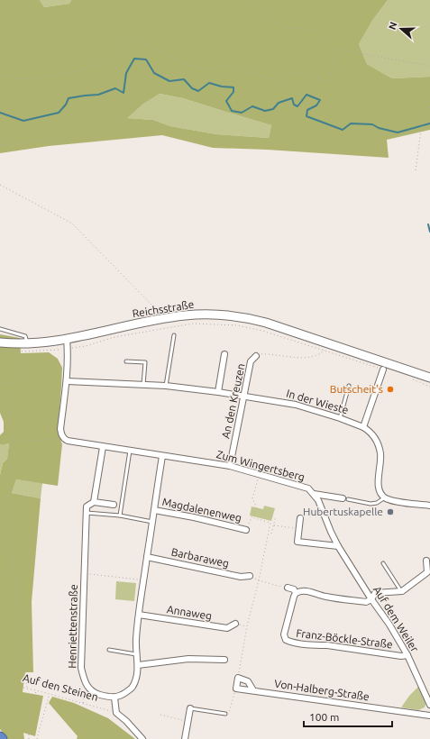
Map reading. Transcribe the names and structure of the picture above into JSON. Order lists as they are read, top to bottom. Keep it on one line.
{"streets":{"main road":["Reichsstraße"],"street":["An den Kreuzen","In der Wieste","Zum Wingertsberg","Magdalenenweg","Barbaraweg","Annaweg","Auf dem Weiler","Henriettenstraße","Franz-Böckle-Straße","Auf den Steinen","Von-Halberg-Straße"]},"crossings":[["Reichsstraße","An den Kreuzen"],["An den Kreuzen","In der Wieste"],["An den Kreuzen","Zum Wingertsberg"],["Zum Wingertsberg","Auf dem Weiler"],["Auf dem Weiler","Franz-Böckle-Straße"],["Henriettenstraße","Auf den Steinen"]],"places":["Butscheit's","Hubertuskapelle"],"scale_bar":"100 m","north":"left"}
